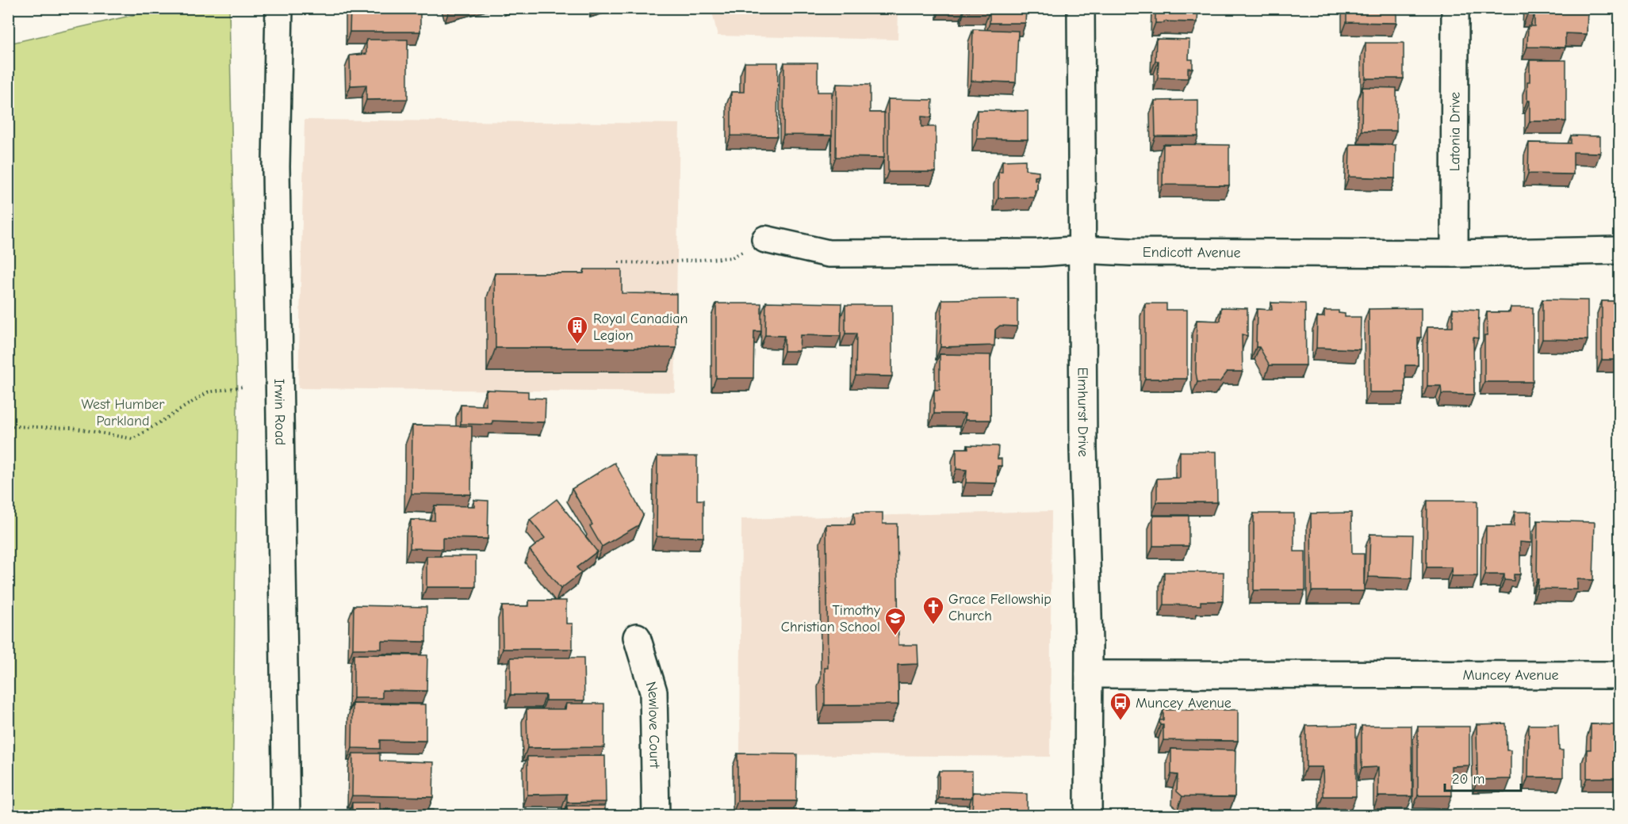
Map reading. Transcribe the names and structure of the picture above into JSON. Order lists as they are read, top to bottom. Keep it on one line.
{"streets":{"street":["Latonia Drive","Endicott Avenue","Irwin Road","Elmhurst Drive","Muncey Avenue","Newlove Court"]},"crossings":[["Latonia Drive","Endicott Avenue"],["Endicott Avenue","Elmhurst Drive"],["Elmhurst Drive","Muncey Avenue"]],"parks":["West Humber Parkland"],"places":{"building":["Royal Canadian Legion"],"church":["Grace Fellowship Church"],"school or university":["Timothy Christian School"],"bus stop":["Muncey Avenue"]},"scale_bar":"20 m"}
